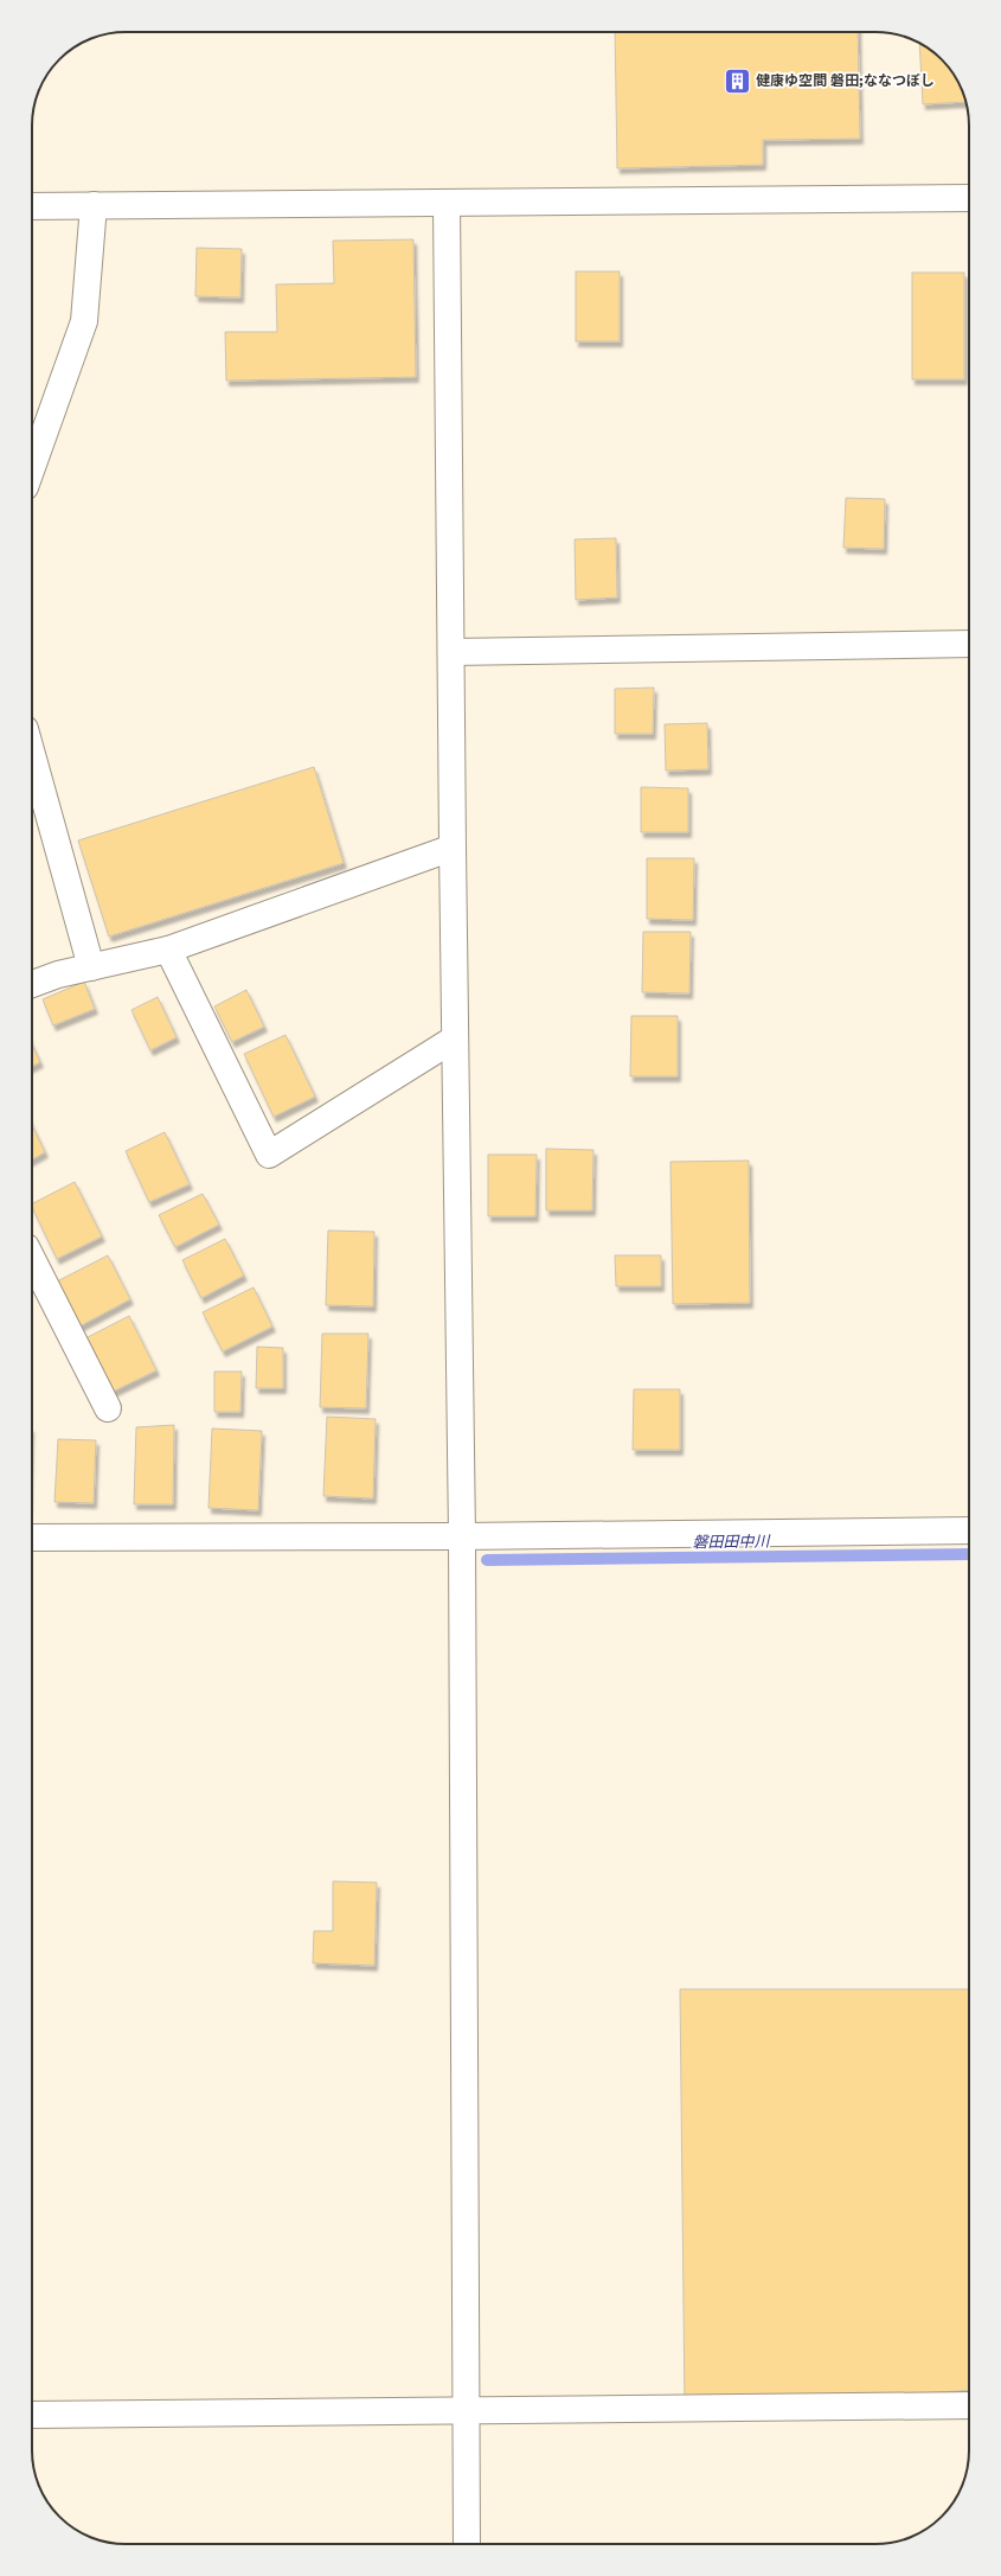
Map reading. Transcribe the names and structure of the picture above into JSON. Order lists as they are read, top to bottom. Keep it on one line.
{"water":["磐田田中川"],"places":{"building":["健康ゆ空間 磐田;ななつぼし"]}}
